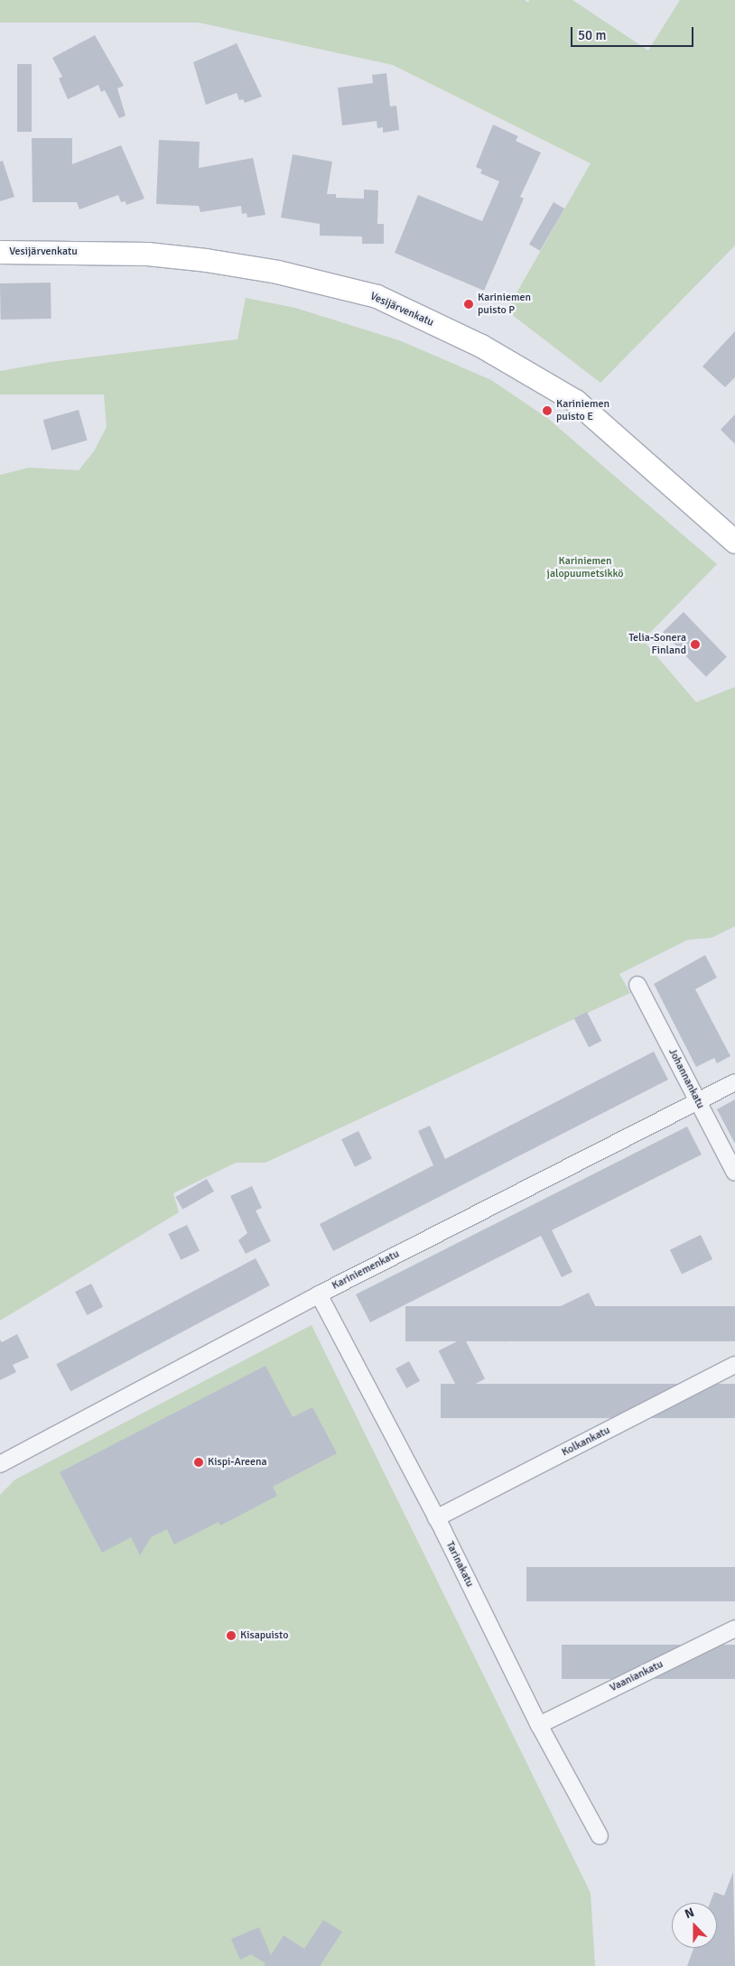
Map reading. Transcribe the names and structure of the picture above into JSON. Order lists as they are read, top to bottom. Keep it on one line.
{"streets":{"street":["Vesijärvenkatu","Johannankatu","Kariniemenkatu","Kolkankatu","Tarinakatu","Vaaniankatu"]},"crossings":[["Johannankatu","Kariniemenkatu"],["Kariniemenkatu","Tarinakatu"],["Kolkankatu","Tarinakatu"],["Tarinakatu","Vaaniankatu"]],"parks":["Kariniemen jalopuumetsikkö"],"places":["Kariniemen puisto P","Kariniemen puisto E","Telia-Sonera Finland","Kispi-Areena","Kisapuisto"],"scale_bar":"50 m","north":"top"}
